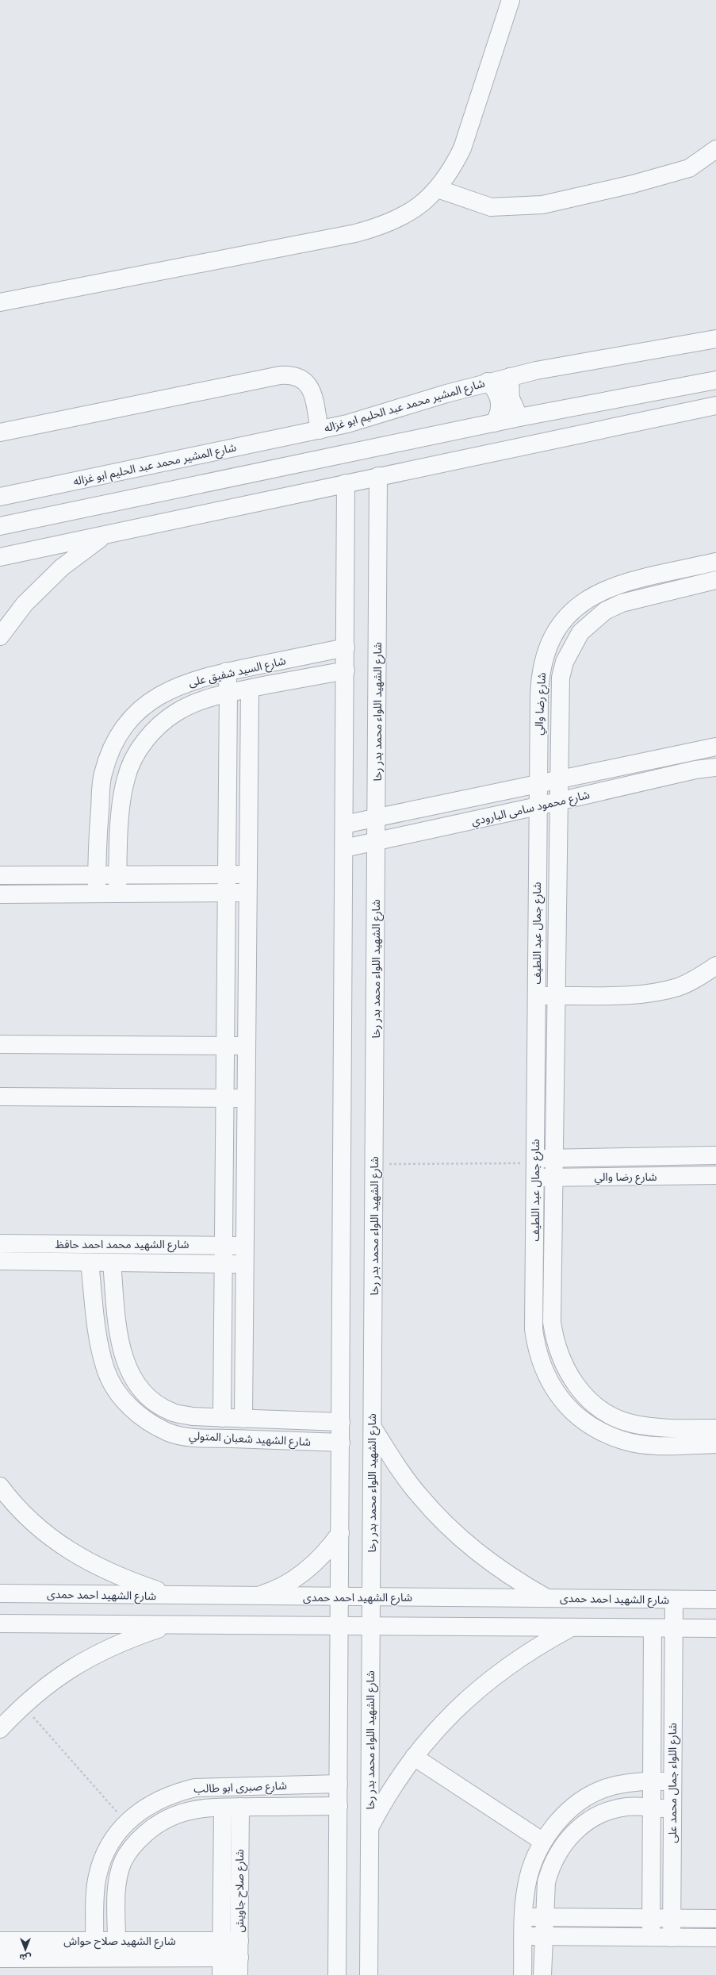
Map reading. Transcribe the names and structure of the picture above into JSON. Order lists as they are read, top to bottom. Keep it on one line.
{"streets":{"street":["شارع المشير محمد عبد الحليم ابو غزاله","شارع السيد شفيق على","شارع رضا والي","شارع الشهيد اللواء محمد بدر رخا","شارع محمود سامى البارودي","شارع جمال عبد اللطيف","شارع الشهيد محمد احمد حافظ","شارع الشهيد شعبان المتولي","شارع الشهيد احمد حمدى","شارع اللواء جمال محمد على","شارع صبرى ابو طالب","شارع صلاح جاويش","شارع الشهيد صلاح حواش"]},"crossings":[["شارع رضا والي","شارع محمود سامى البارودي"],["شارع رضا والي","شارع جمال عبد اللطيف"],["شارع الشهيد اللواء محمد بدر رخا","شارع محمود سامى البارودي"],["شارع الشهيد اللواء محمد بدر رخا","شارع الشهيد احمد حمدى"],["شارع محمود سامى البارودي","شارع جمال عبد اللطيف"],["شارع الشهيد محمد احمد حافظ","شارع الشهيد شعبان المتولي"],["شارع الشهيد احمد حمدى","شارع اللواء جمال محمد على"],["شارع صبرى ابو طالب","شارع صلاح جاويش"],["شارع صبرى ابو طالب","شارع الشهيد صلاح حواش"],["شارع صلاح جاويش","شارع الشهيد صلاح حواش"]],"north":"bottom"}
